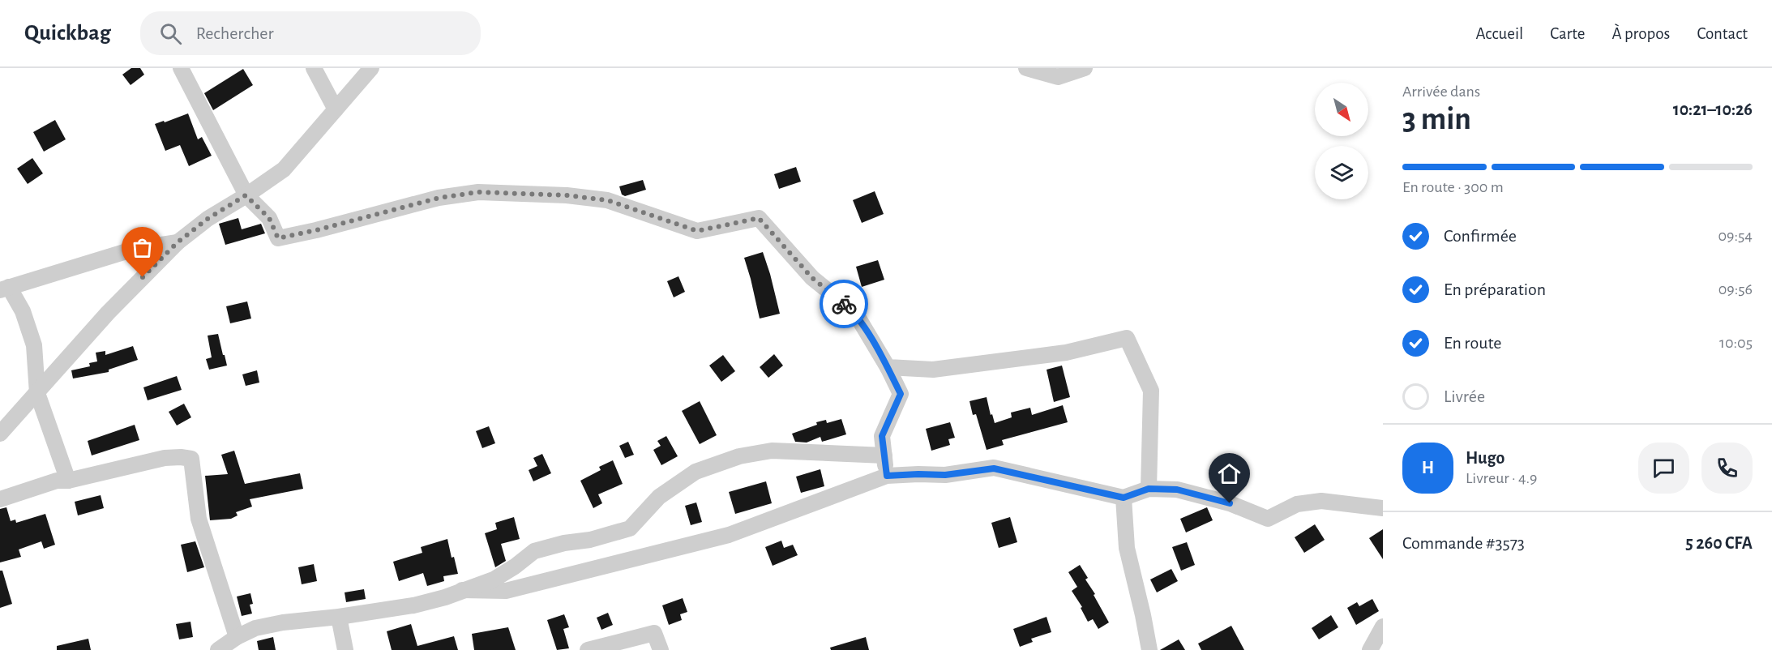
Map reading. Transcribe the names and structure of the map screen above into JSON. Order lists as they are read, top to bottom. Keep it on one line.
{"north":"bottom right","page":{"header":"Quickbag","search":"Rechercher","nav":["Accueil","Carte","À propos","Contact"],"heading":["3 min","Arrivée dans","10:21–10:26"],"panel":["Hugo","Livreur · 4.9","Commande #3573","5 260 CFA"],"bar":"En route · 300 m","list":[["Confirmée","09:54"],["En préparation","09:56"],["En route","10:05"],"Livrée"],"round":"H"}}
